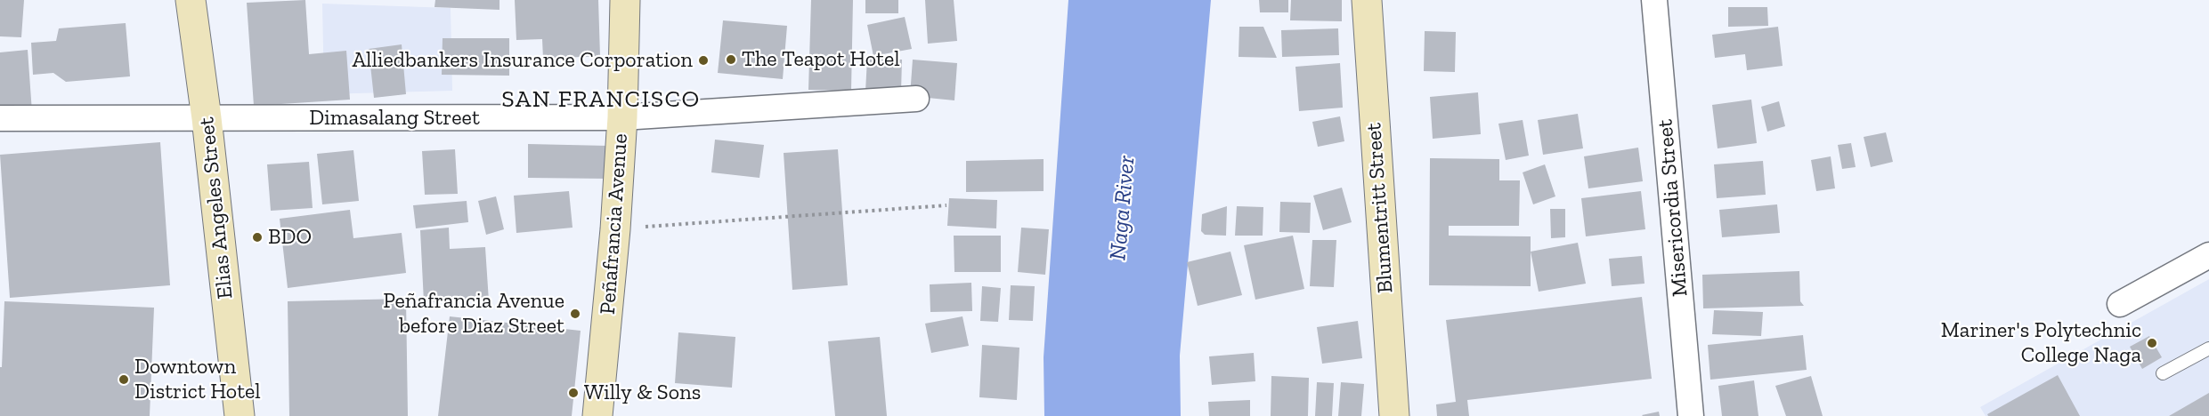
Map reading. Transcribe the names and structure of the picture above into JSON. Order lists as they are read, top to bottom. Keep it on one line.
{"streets":{"main road":["Elias Angeles Street","Blumentritt Street","Peñafrancia Avenue"],"street":["Dimasalang Street","Misericordia Street"]},"crossings":[["Dimasalang Street","Elias Angeles Street"],["Dimasalang Street","Peñafrancia Avenue"]],"districts":["SAN FRANCISCO"],"water":["Naga River"],"places":["The Teapot Hotel","Alliedbankers Insurance Corporation","BDO","Peñafrancia Avenue before Diaz Street","Mariner's Polytechnic College Naga","Downtown District Hotel","Willy & Sons"]}
